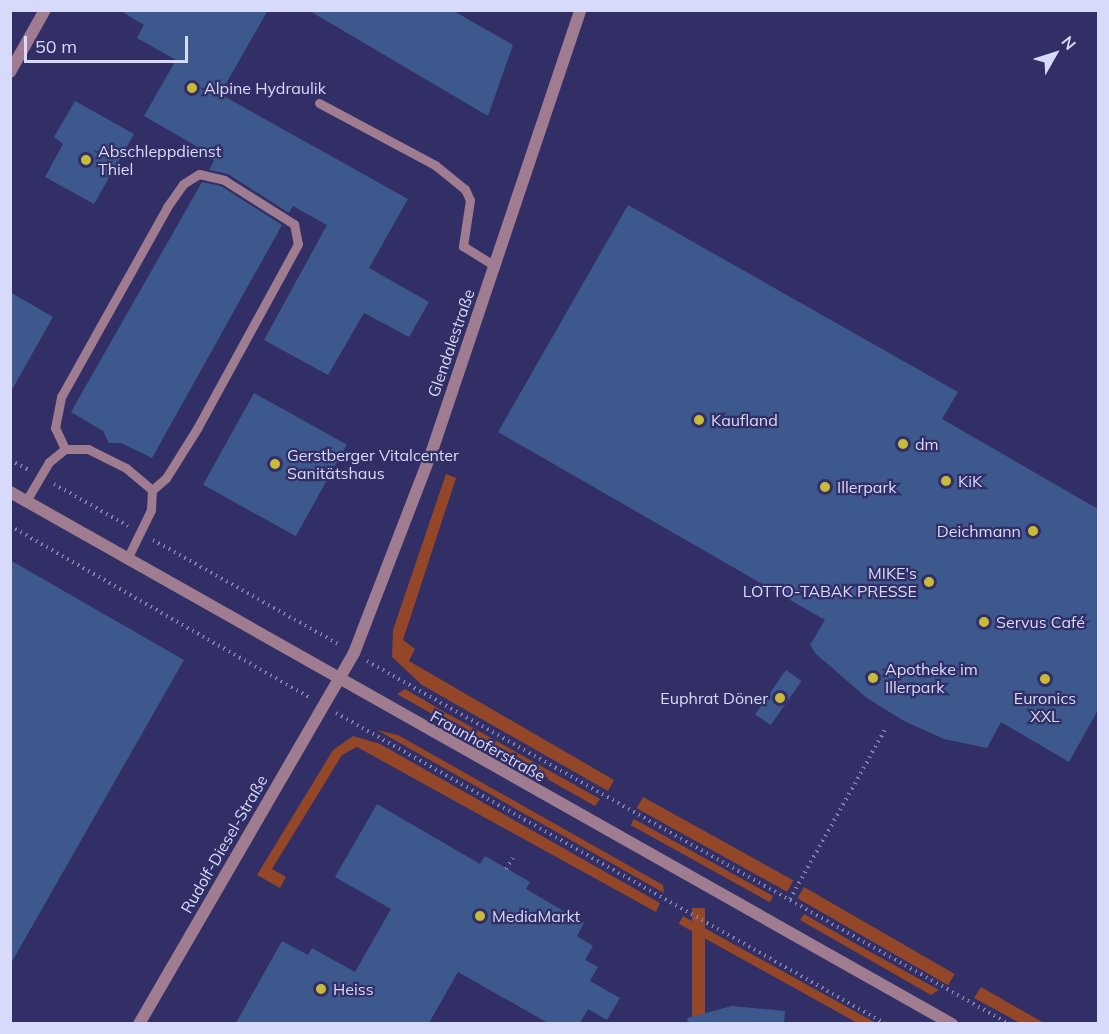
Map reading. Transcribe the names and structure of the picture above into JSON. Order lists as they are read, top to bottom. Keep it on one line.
{"streets":{"street":["Glendalestraße","Fraunhoferstraße","Rudolf-Diesel-Straße"]},"crossings":[["Glendalestraße","Fraunhoferstraße"],["Glendalestraße","Rudolf-Diesel-Straße"],["Fraunhoferstraße","Rudolf-Diesel-Straße"]],"places":["Alpine Hydraulik","Abschleppdienst Thiel","Kaufland","dm","Gerstberger Vitalcenter Sanitätshaus","KiK","Illerpark","Deichmann","MIKE's LOTTO-TABAK PRESSE","Servus Café","Apotheke im Illerpark","Euronics XXL","Euphrat Döner","MediaMarkt","Heiss"],"scale_bar":"50 m","north":"top right"}
